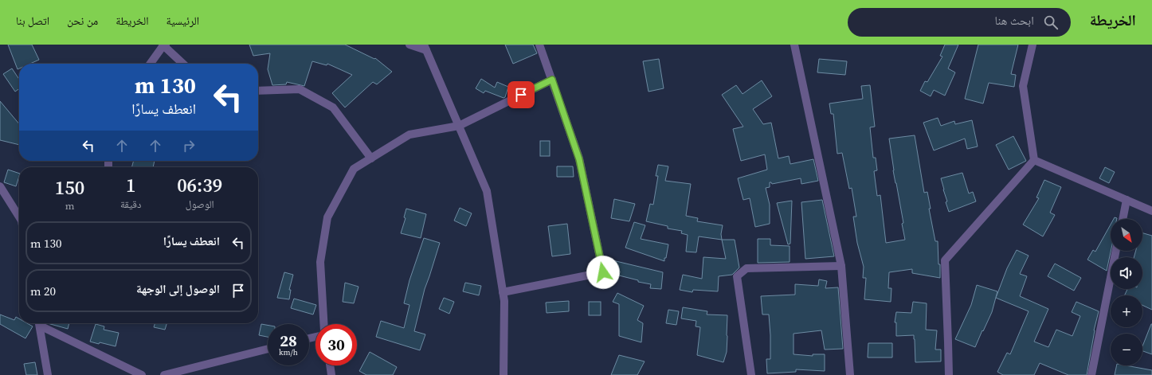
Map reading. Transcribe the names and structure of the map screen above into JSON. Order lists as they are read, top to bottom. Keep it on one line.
{"north":"bottom right","page":{"header":"الخريطة","search":"ابحث هنا","nav":["الرئيسية","الخريطة","من نحن","اتصل بنا"],"turn":["130 m","انعطف يسارًا"],"eta":["06:39","الوصول","1","دقيقة","150","m"],"map_buttons":["+","−"],"list":[{"name":"انعطف يسارًا","value":"130 m"},{"name":"الوصول إلى الوجهة","value":"20 m"}],"speed":"28 km/h","limit":"30"}}
